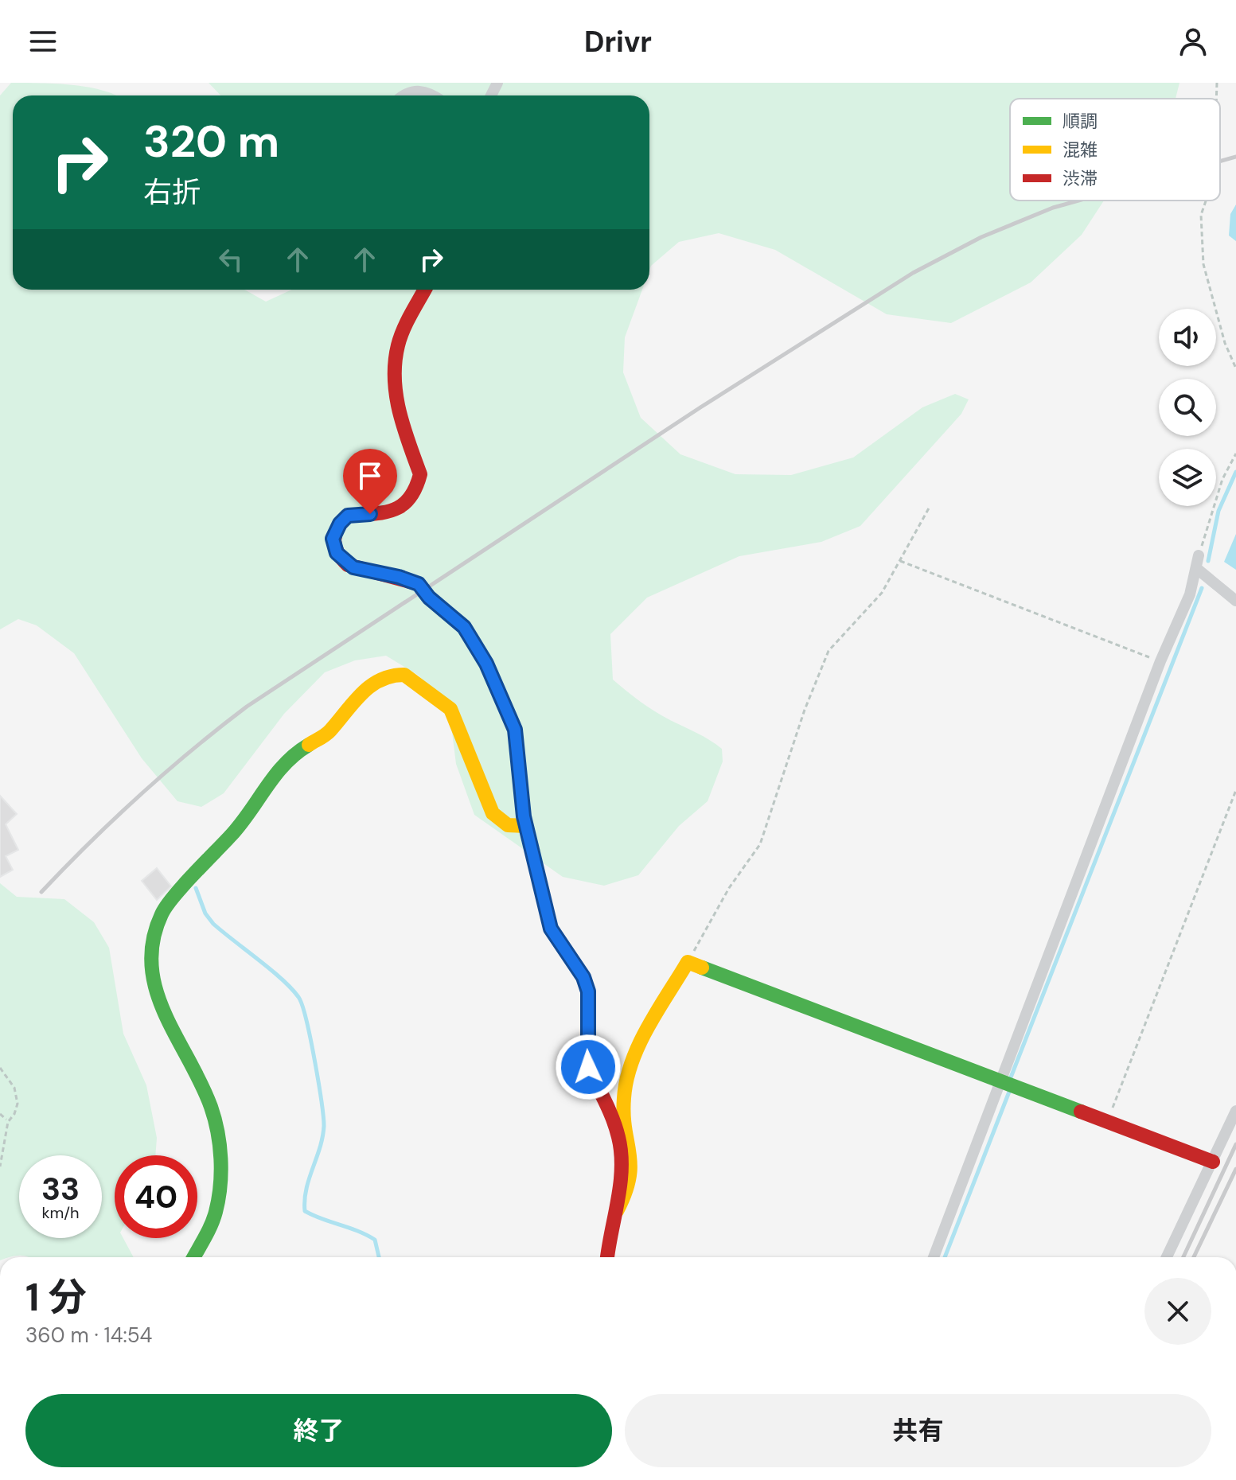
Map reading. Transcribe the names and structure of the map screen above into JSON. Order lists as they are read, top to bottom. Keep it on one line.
{"legend":["順調","混雑","渋滞"],"page":{"header":"Drivr","turn":["320 m","右折"],"speed":"33 km/h","limit":"40","heading":["1 分","360 m · 14:54"],"buttons":["終了","共有"]}}
